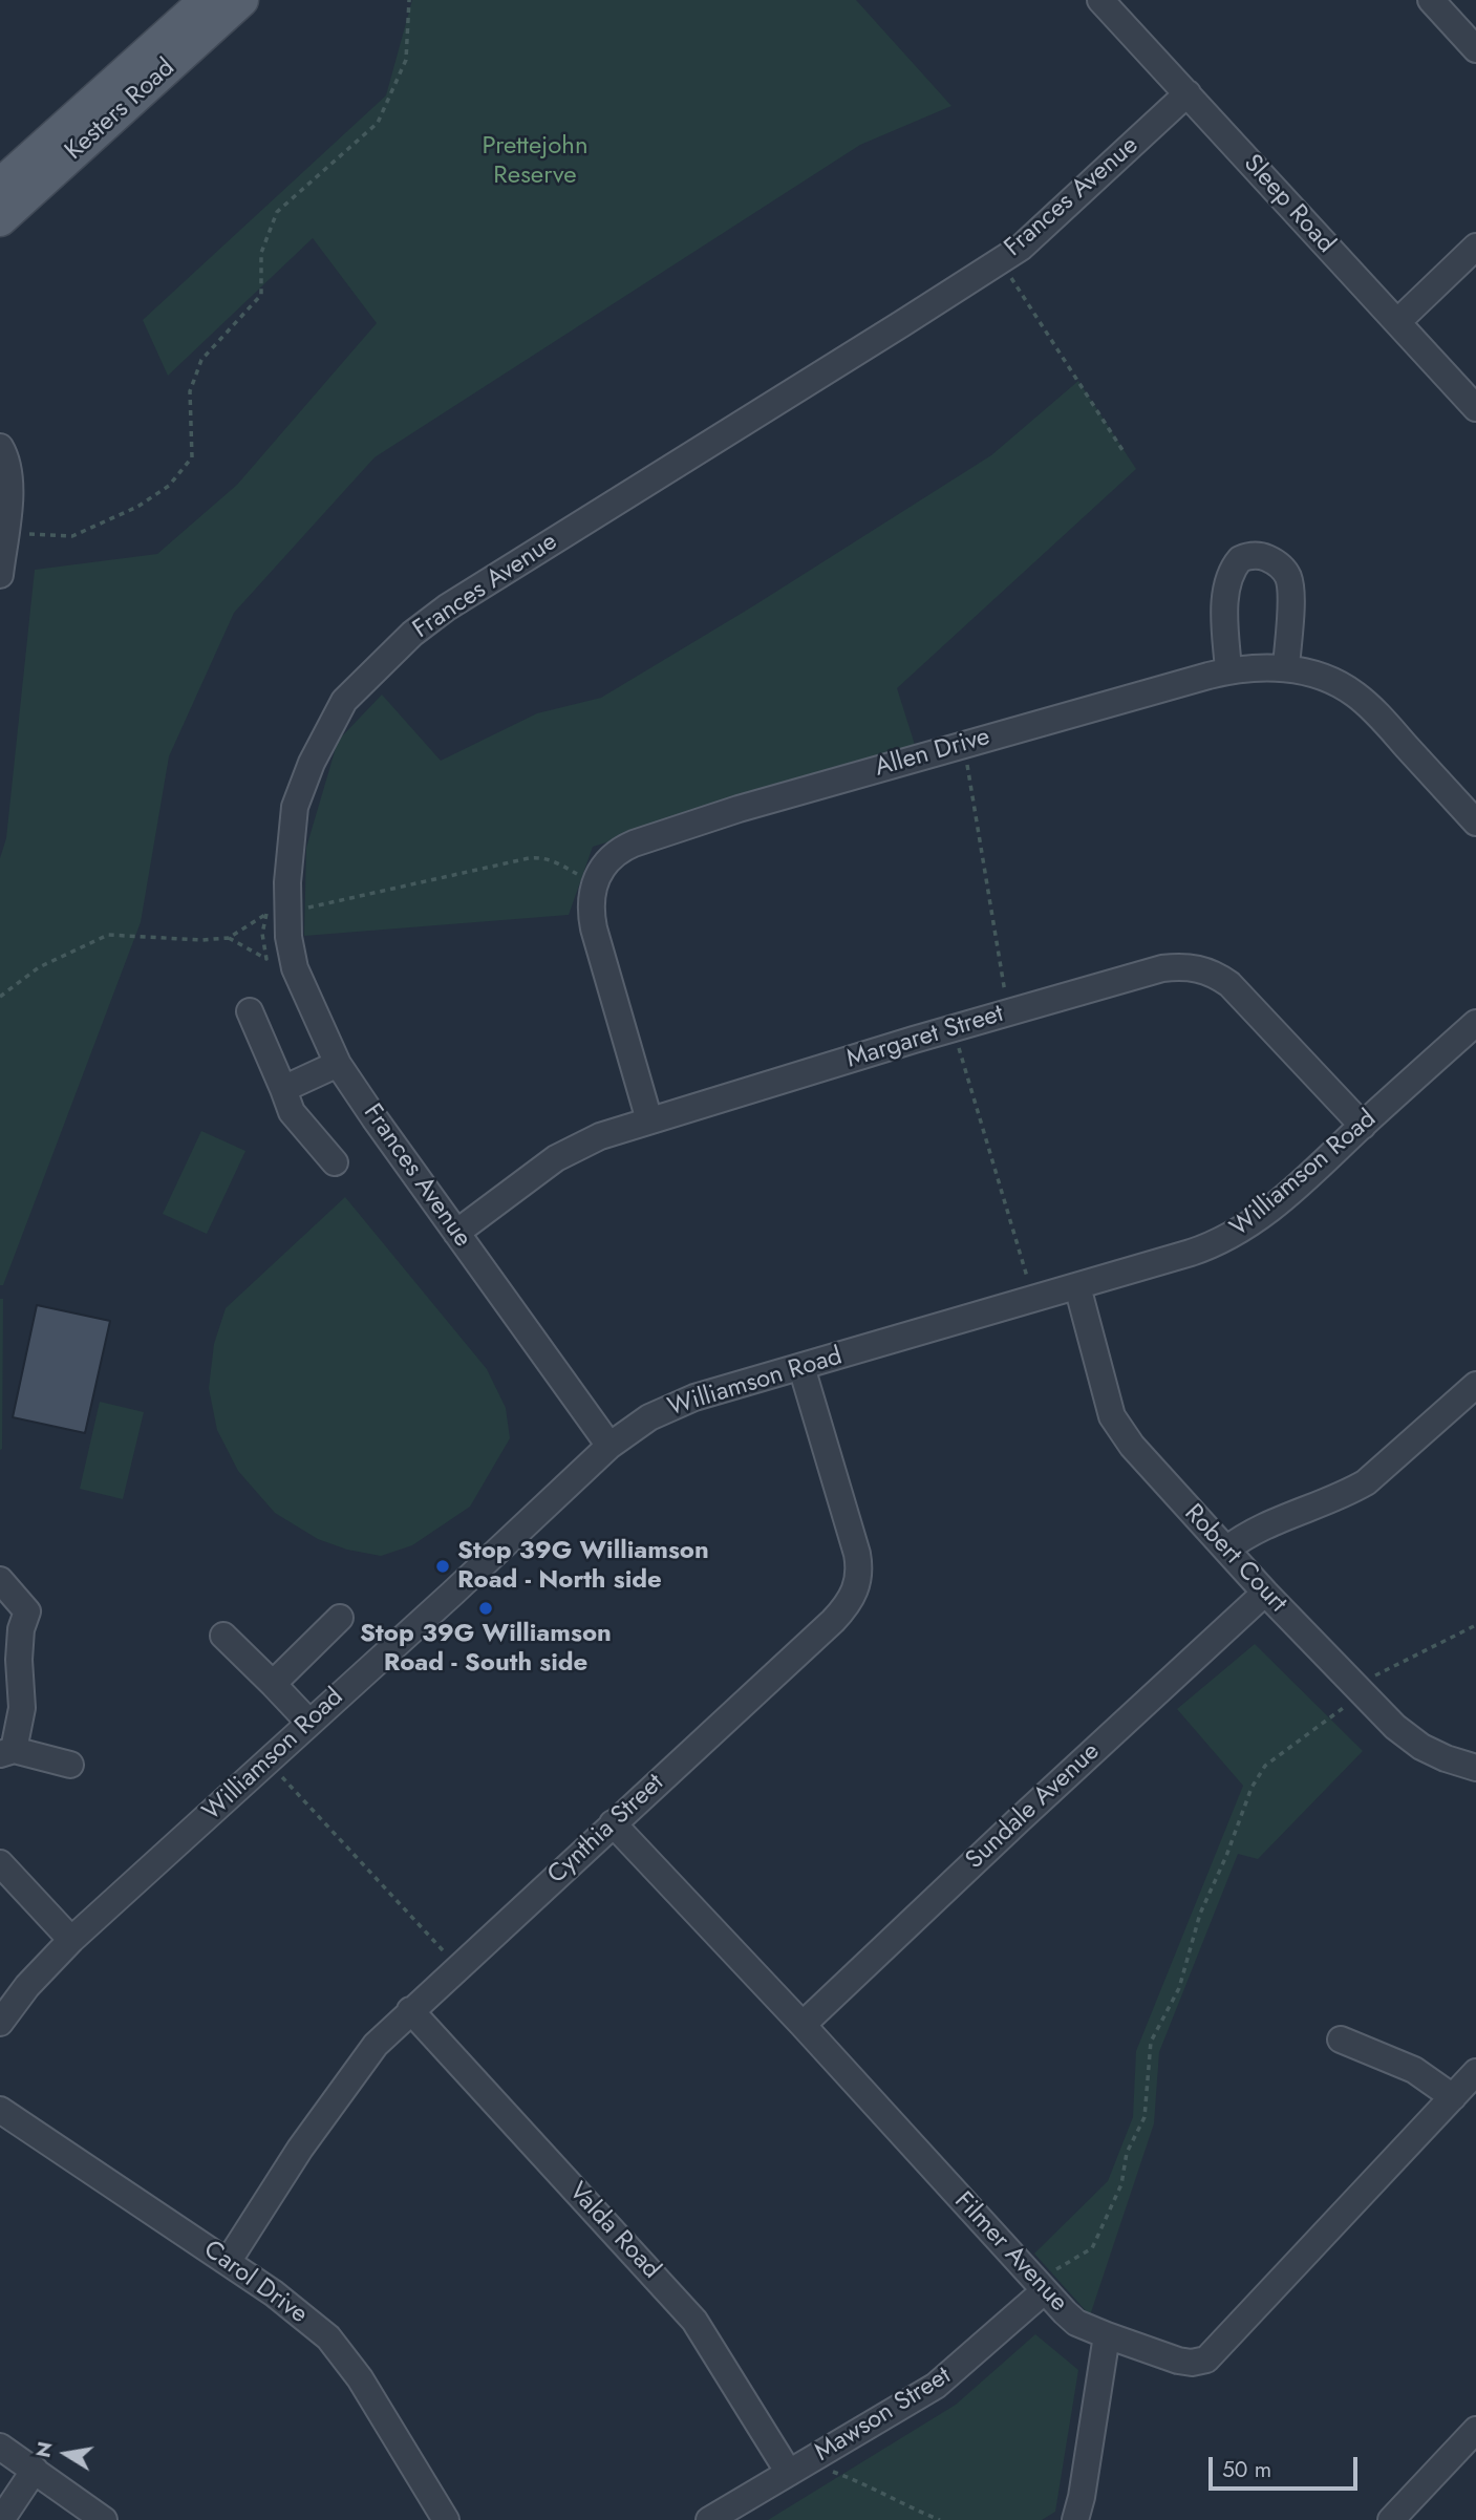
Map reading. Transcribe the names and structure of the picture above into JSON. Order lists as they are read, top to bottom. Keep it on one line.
{"streets":{"main road":["Kesters Road"],"street":["Frances Avenue","Sleep Road","Allen Drive","Margaret Street","Williamson Road","Robert Court","Sundale Avenue","Cynthia Street","Valda Road","Filmer Avenue","Carol Drive","Mawson Street"]},"crossings":[["Frances Avenue","Sleep Road"],["Frances Avenue","Margaret Street"],["Frances Avenue","Williamson Road"],["Allen Drive","Margaret Street"],["Margaret Street","Williamson Road"],["Williamson Road","Robert Court"],["Williamson Road","Cynthia Street"],["Robert Court","Sundale Avenue"],["Sundale Avenue","Filmer Avenue"],["Cynthia Street","Valda Road"],["Cynthia Street","Filmer Avenue"],["Cynthia Street","Carol Drive"],["Valda Road","Mawson Street"],["Filmer Avenue","Mawson Street"]],"parks":["Prettejohn Reserve"],"places":["Stop 39G Williamson Road - North side","Stop 39G Williamson Road - South side"],"scale_bar":"50 m","north":"left"}
